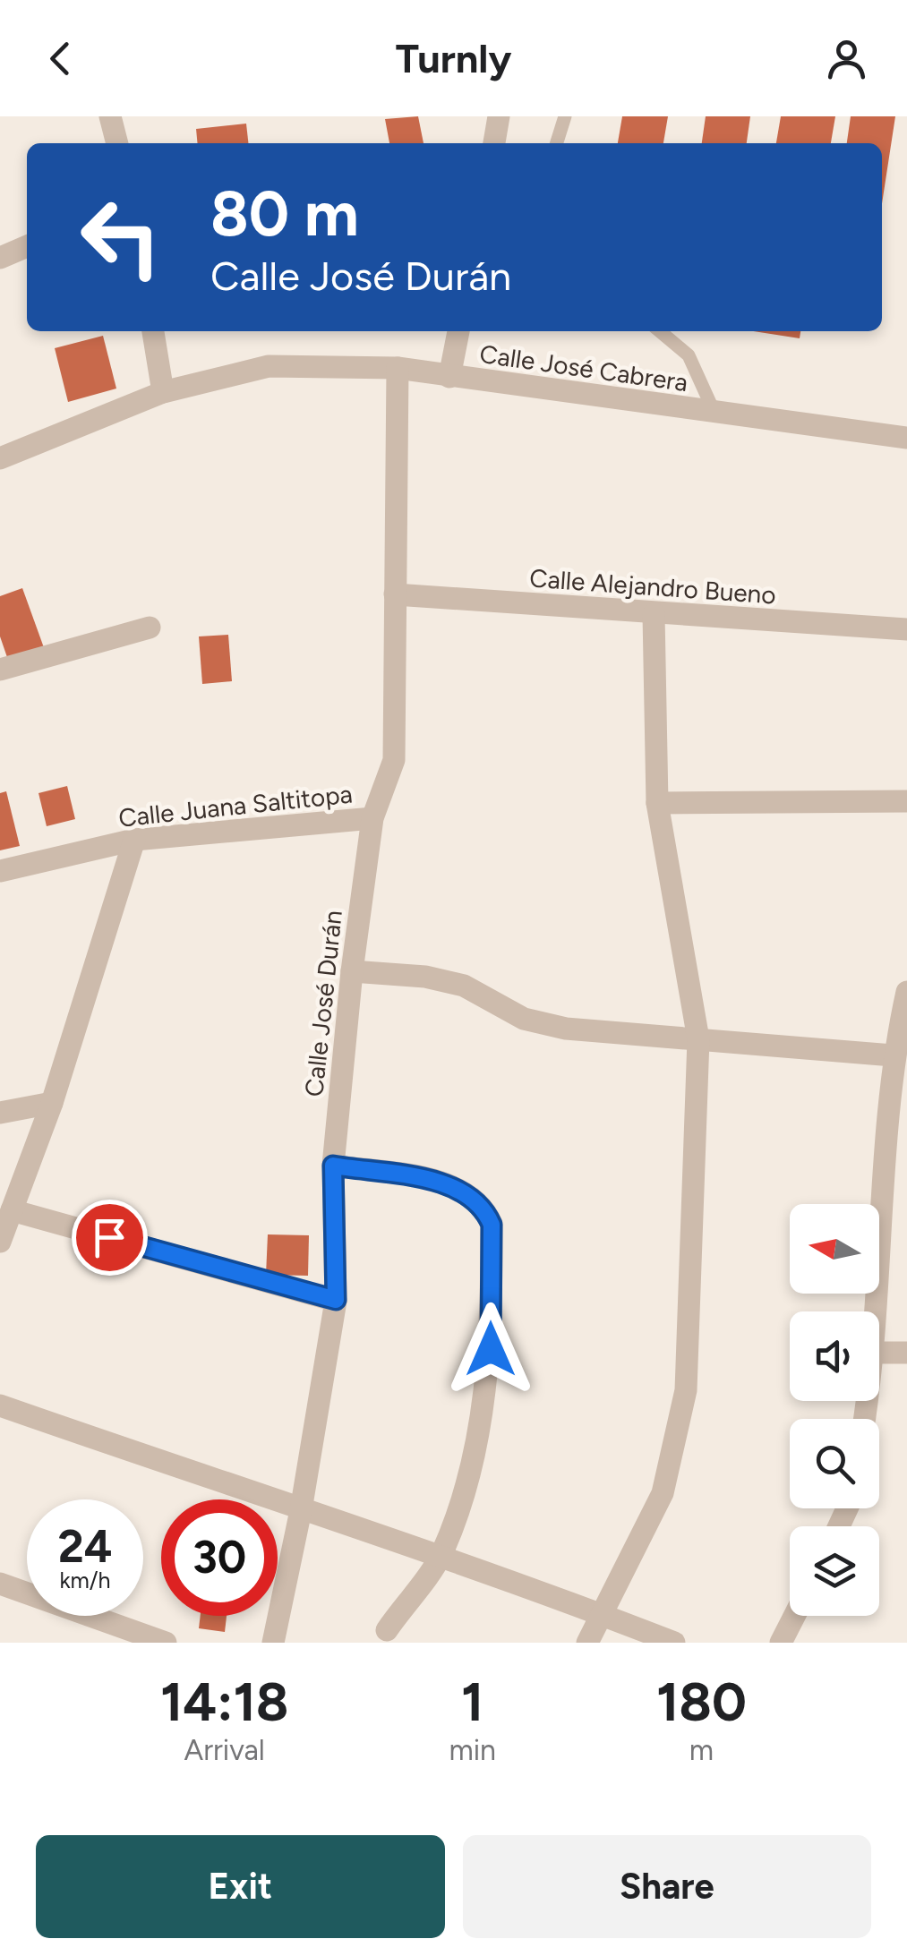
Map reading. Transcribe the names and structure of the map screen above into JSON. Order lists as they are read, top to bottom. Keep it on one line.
{"streets":{"street":["Calle José Cabrera","Calle Alejandro Bueno","Calle Juana Saltitopa","Calle José Durán"]},"crossings":[["Calle José Cabrera","Calle José Durán"],["Calle Alejandro Bueno","Calle José Durán"],["Calle Juana Saltitopa","Calle José Durán"]],"north":"left","page":{"header":"Turnly","turn":["80 m","Calle José Durán"],"speed":"24 km/h","limit":"30","eta":["14:18","Arrival","1","min","180","m"],"buttons":["Exit","Share"]}}
